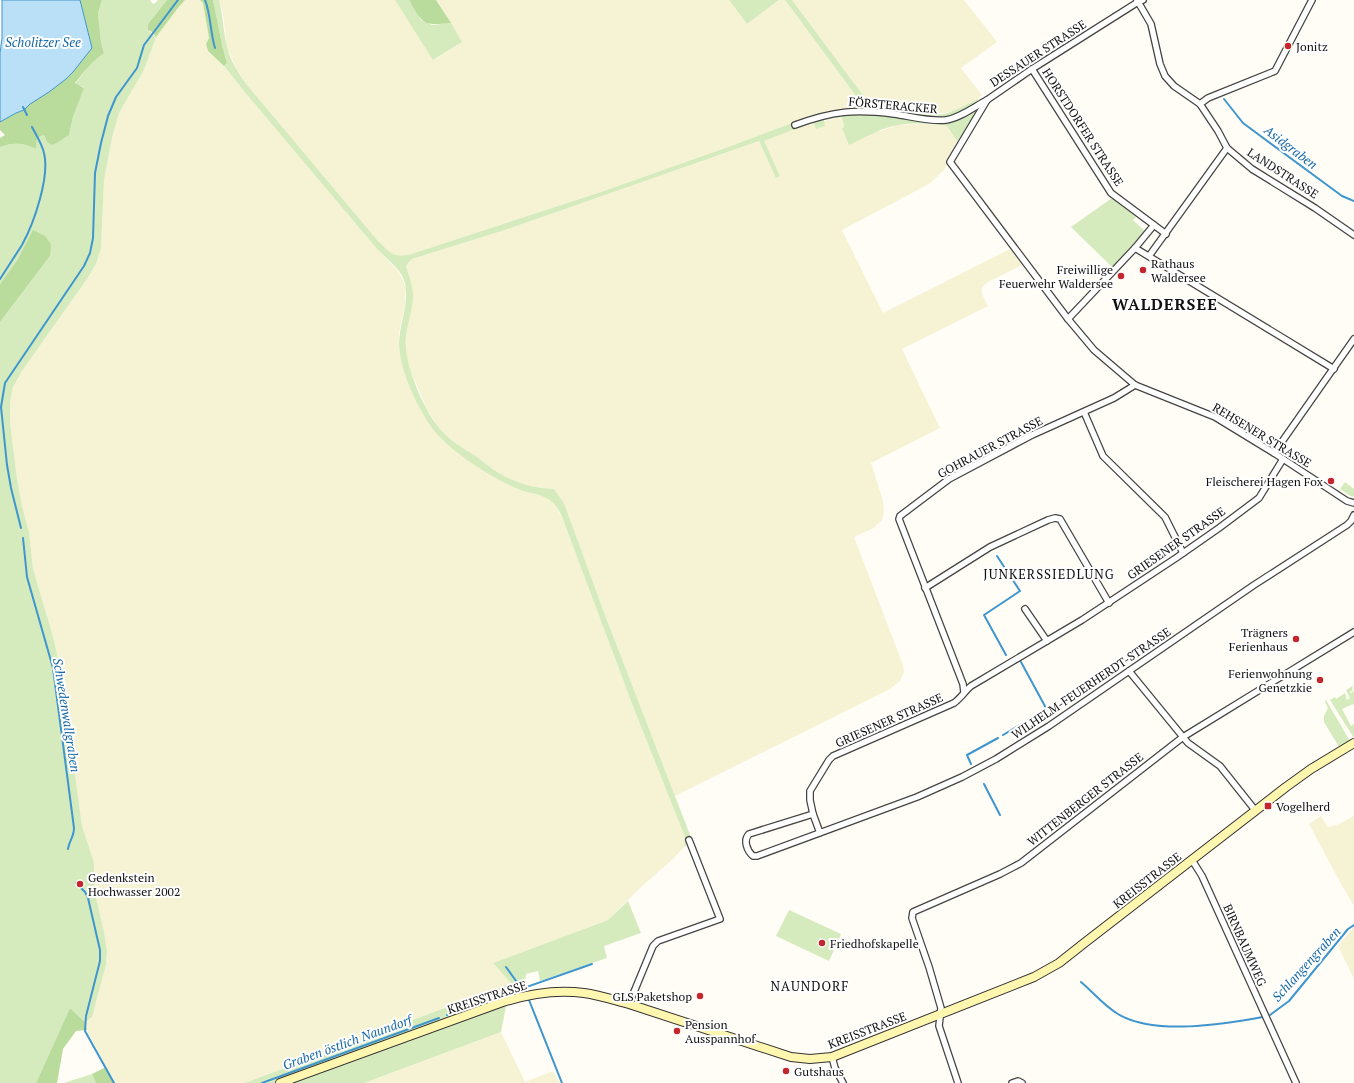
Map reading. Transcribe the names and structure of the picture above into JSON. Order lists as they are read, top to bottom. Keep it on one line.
{"streets":{"main road":["KREISSTRASSE"],"street":["DESSAUER STRASSE","FÖRSTERACKER","HORSTDORFER STRASSE","LANDSTRASSE","REHSENER STRASSE","GOHRAUER STRASSE","GRIESENER STRASSE","WILHELM-FEUERHERDT-STRASSE","WITTENBERGER STRASSE","BIRNBAUMWEG"]},"crossings":[["DESSAUER STRASSE","FÖRSTERACKER"],["DESSAUER STRASSE","HORSTDORFER STRASSE"],["DESSAUER STRASSE","LANDSTRASSE"],["DESSAUER STRASSE","REHSENER STRASSE"],["REHSENER STRASSE","GOHRAUER STRASSE"],["REHSENER STRASSE","GRIESENER STRASSE"],["GOHRAUER STRASSE","GRIESENER STRASSE"],["GRIESENER STRASSE","WILHELM-FEUERHERDT-STRASSE"],["WITTENBERGER STRASSE","KREISSTRASSE"],["KREISSTRASSE","BIRNBAUMWEG"]],"districts":["WALDERSEE","JUNKERSSIEDLUNG","NAUNDORF"],"water":["Scholitzer See","Asidgraben","Schwedenwallgraben","Schlangengraben","Graben östlich Naundorf"],"places":{"other":["Jonitz","Rathaus Waldersee","Freiwillige Feuerwehr Waldersee","Fleischerei Hagen Fox","Trägners Ferienhaus","Ferienwohnung Genetzkie","Gedenkstein Hochwasser 2002","Friedhofskapelle","GLS Paketshop","Pension Ausspannhof","Gutshaus"],"transit":["Vogelherd"]}}
